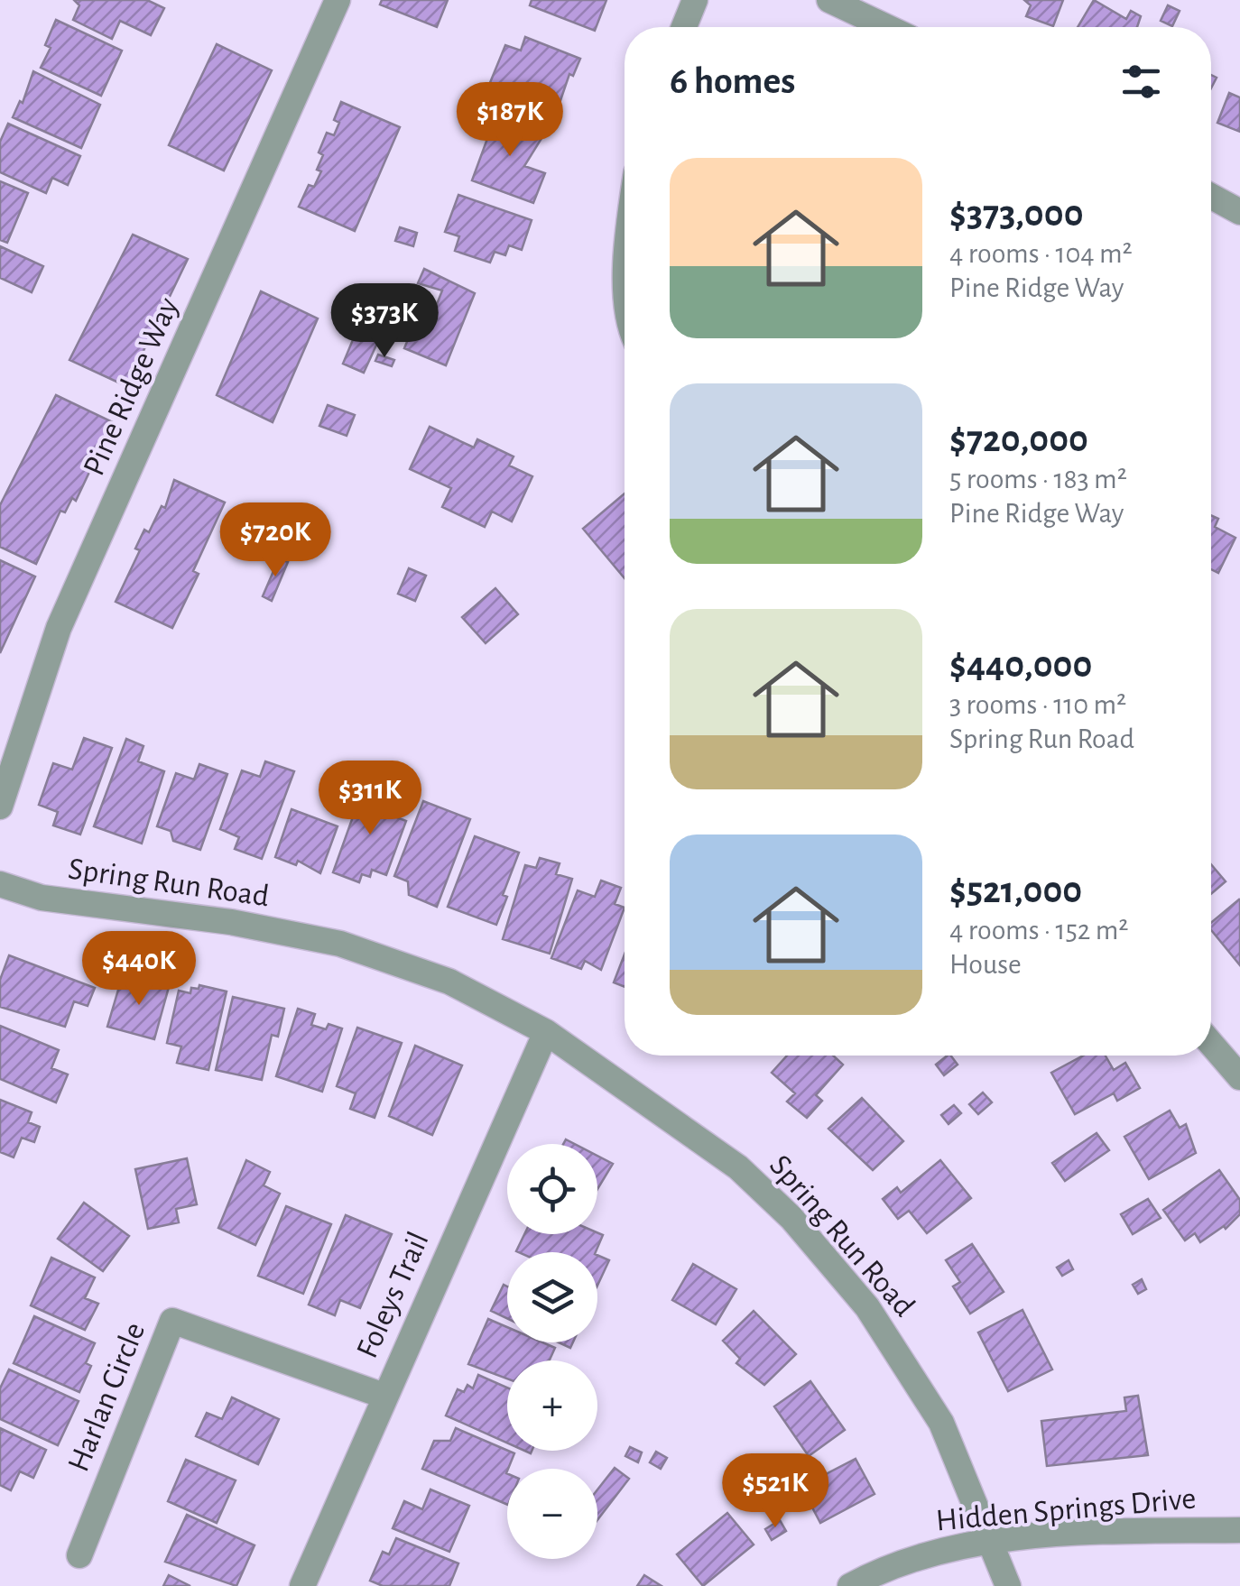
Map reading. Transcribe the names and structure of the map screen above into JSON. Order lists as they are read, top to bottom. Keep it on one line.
{"streets":{"street":["Pine Ridge Way","Spring Run Road","Foleys Trail","Harlan Circle","Hidden Springs Drive"]},"crossings":[["Spring Run Road","Foleys Trail"],["Spring Run Road","Hidden Springs Drive"],["Foleys Trail","Harlan Circle"]],"page":{"heading":"6 homes","price":["$187K","$373K","$720K","$311K","$440K","$521K"],"list":[{"name":"$373,000","note":"4 rooms · 104 m² · Pine Ridge Way"},{"name":"$720,000","note":"5 rooms · 183 m² · Pine Ridge Way"},{"name":"$440,000","note":"3 rooms · 110 m² · Spring Run Road"},{"name":"$521,000","note":"4 rooms · 152 m² · House"}],"map_buttons":["+","−"]}}
